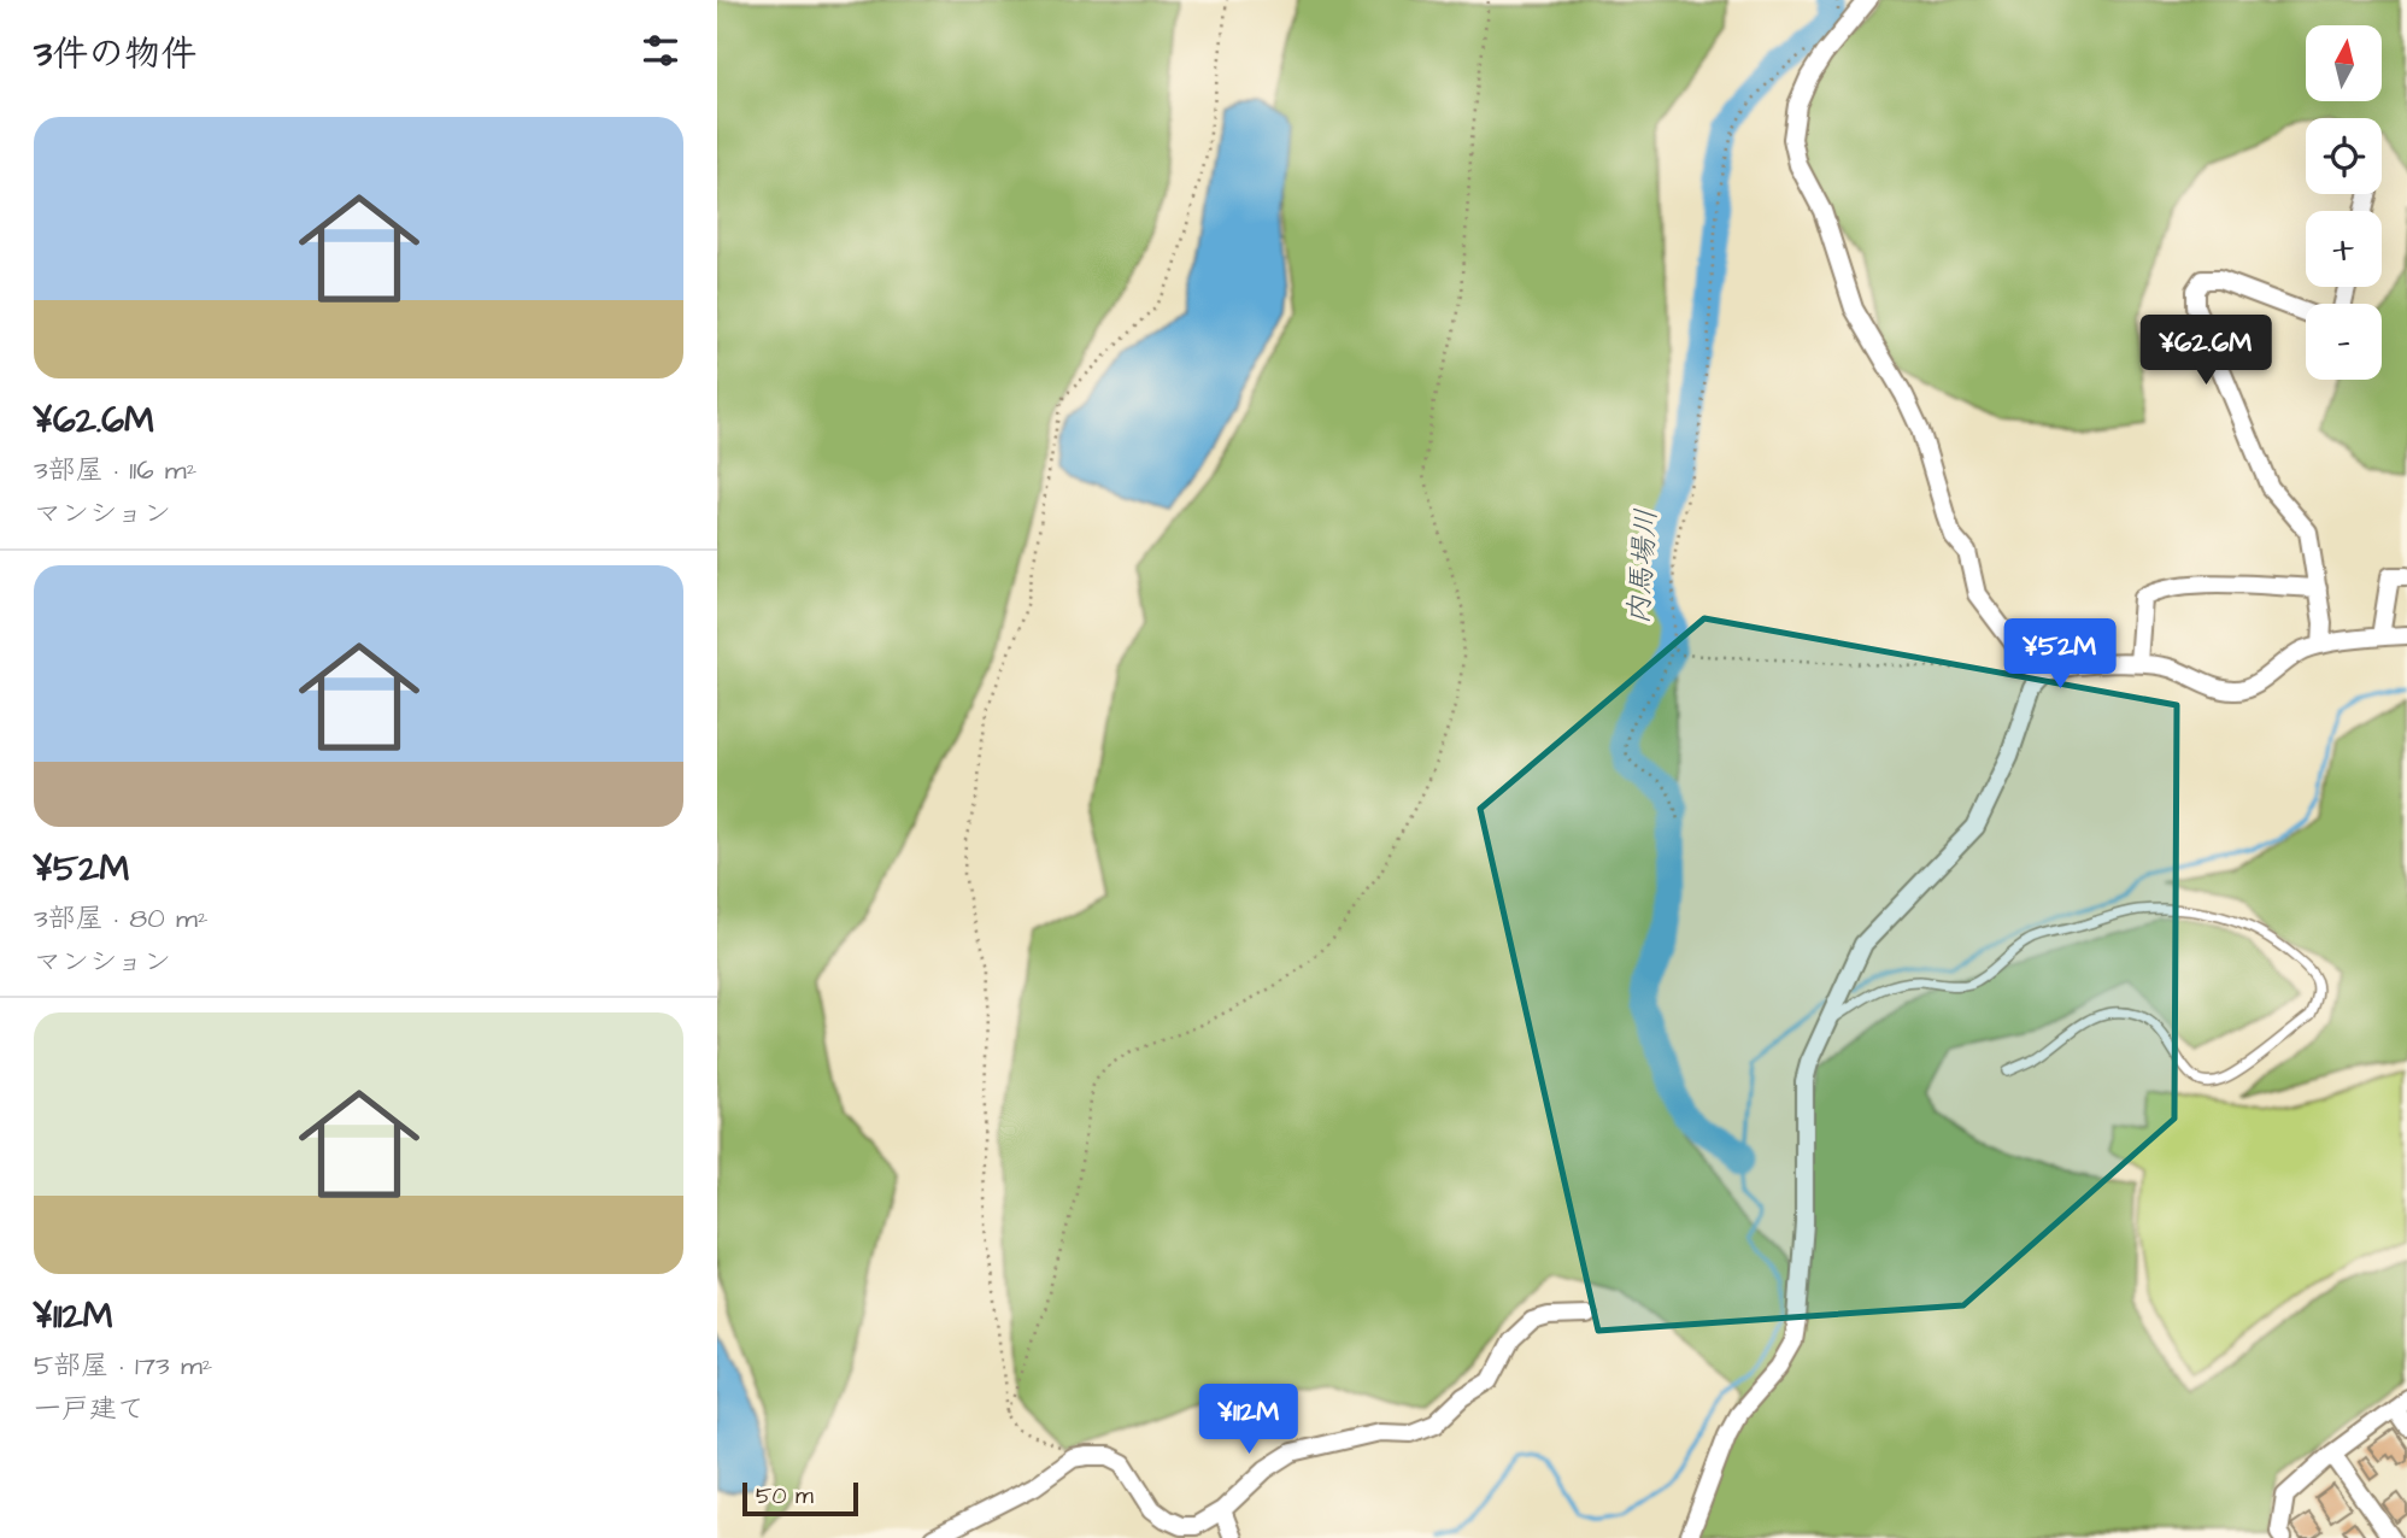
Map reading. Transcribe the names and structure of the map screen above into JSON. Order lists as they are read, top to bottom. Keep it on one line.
{"water":["内馬場川"],"scale_bar":"50 m","north":"top","page":{"heading":"3件の物件","map_buttons":["+","−"],"list":[{"name":"¥62.6M","note":"3部屋 · 116 m² · マンション"},{"name":"¥52M","note":"3部屋 · 80 m² · マンション"},{"name":"¥112M","note":"5部屋 · 173 m² · 一戸建て"}],"price":["¥62.6M","¥52M","¥112M"],"scale":"50 m"}}
